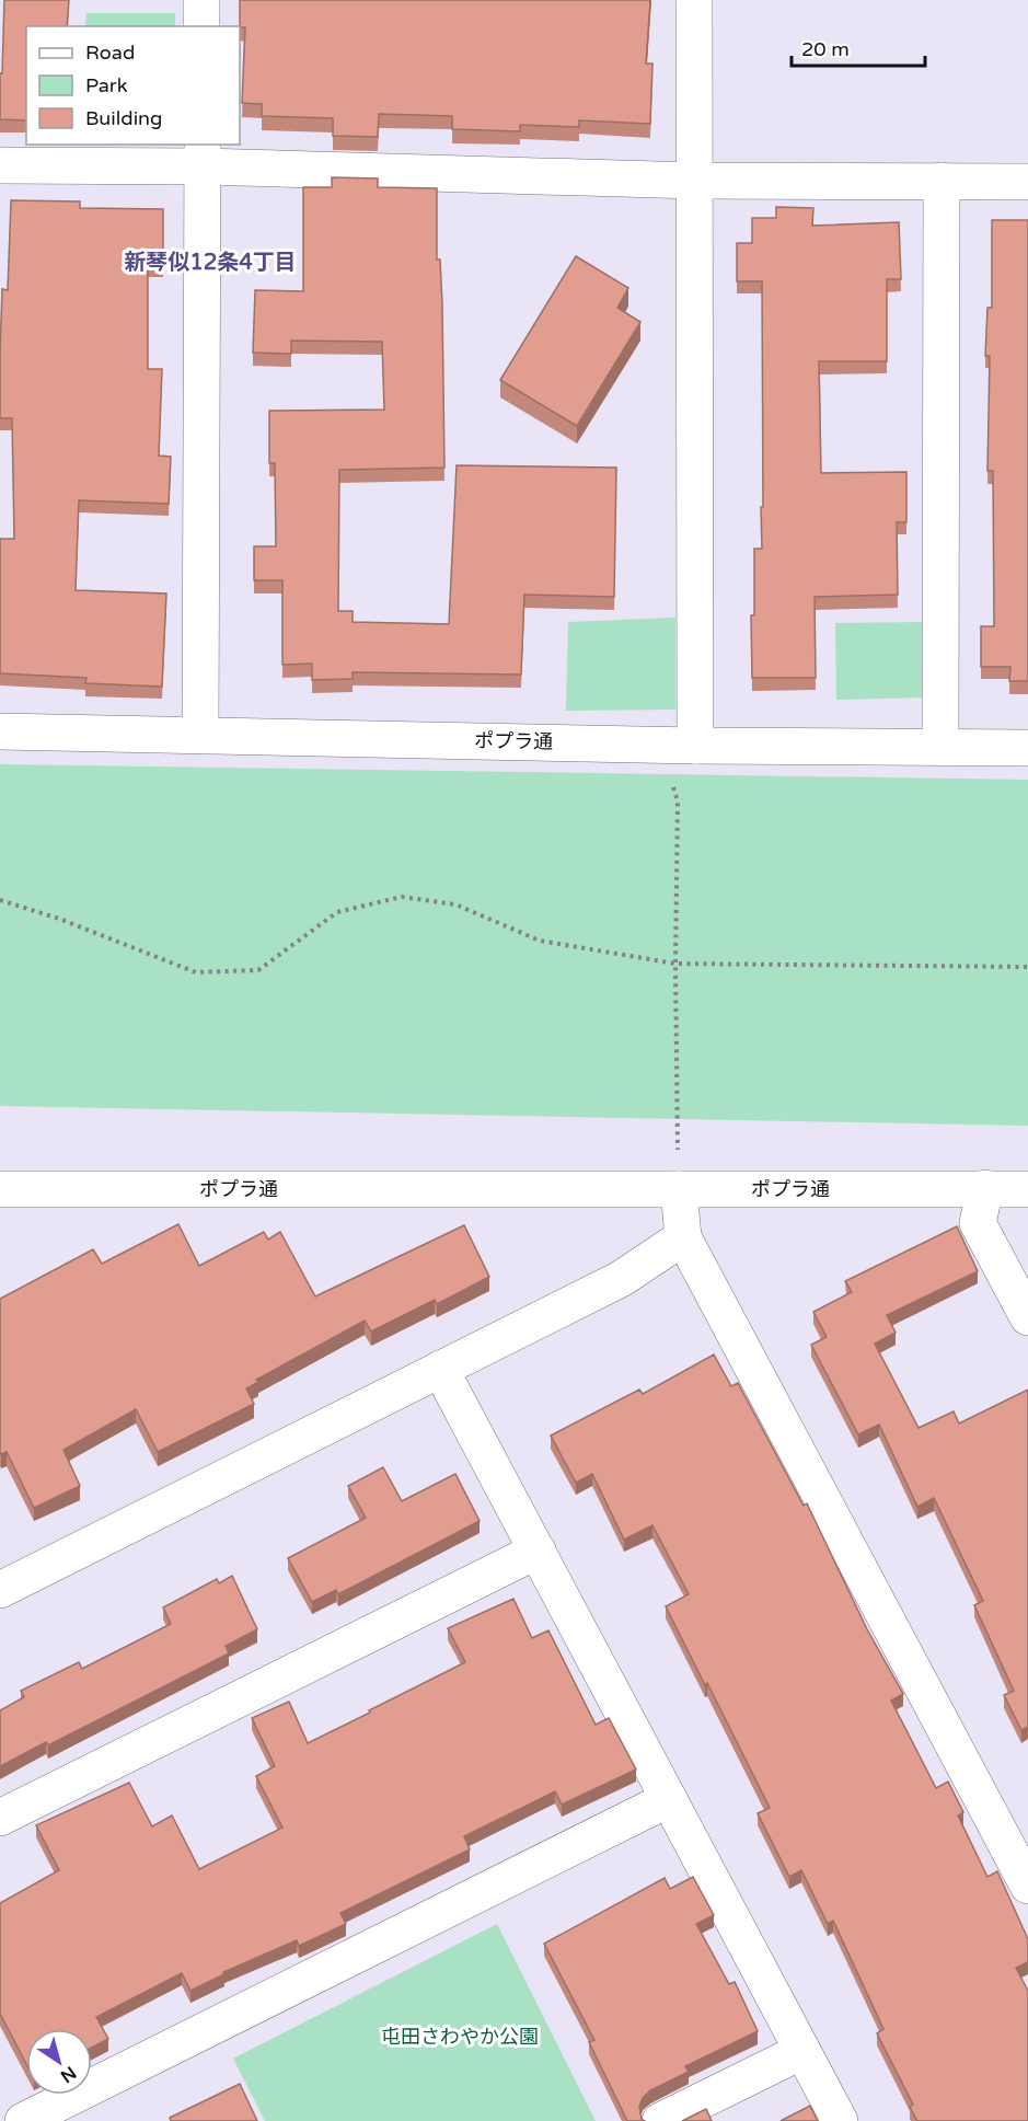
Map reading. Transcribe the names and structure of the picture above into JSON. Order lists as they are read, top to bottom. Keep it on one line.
{"streets":{"street":["ポプラ通"]},"districts":["新琴似12条4丁目"],"parks":["屯田さわやか公園"],"legend":["Road","Park","Building"],"scale_bar":"20 m","north":"bottom right"}
